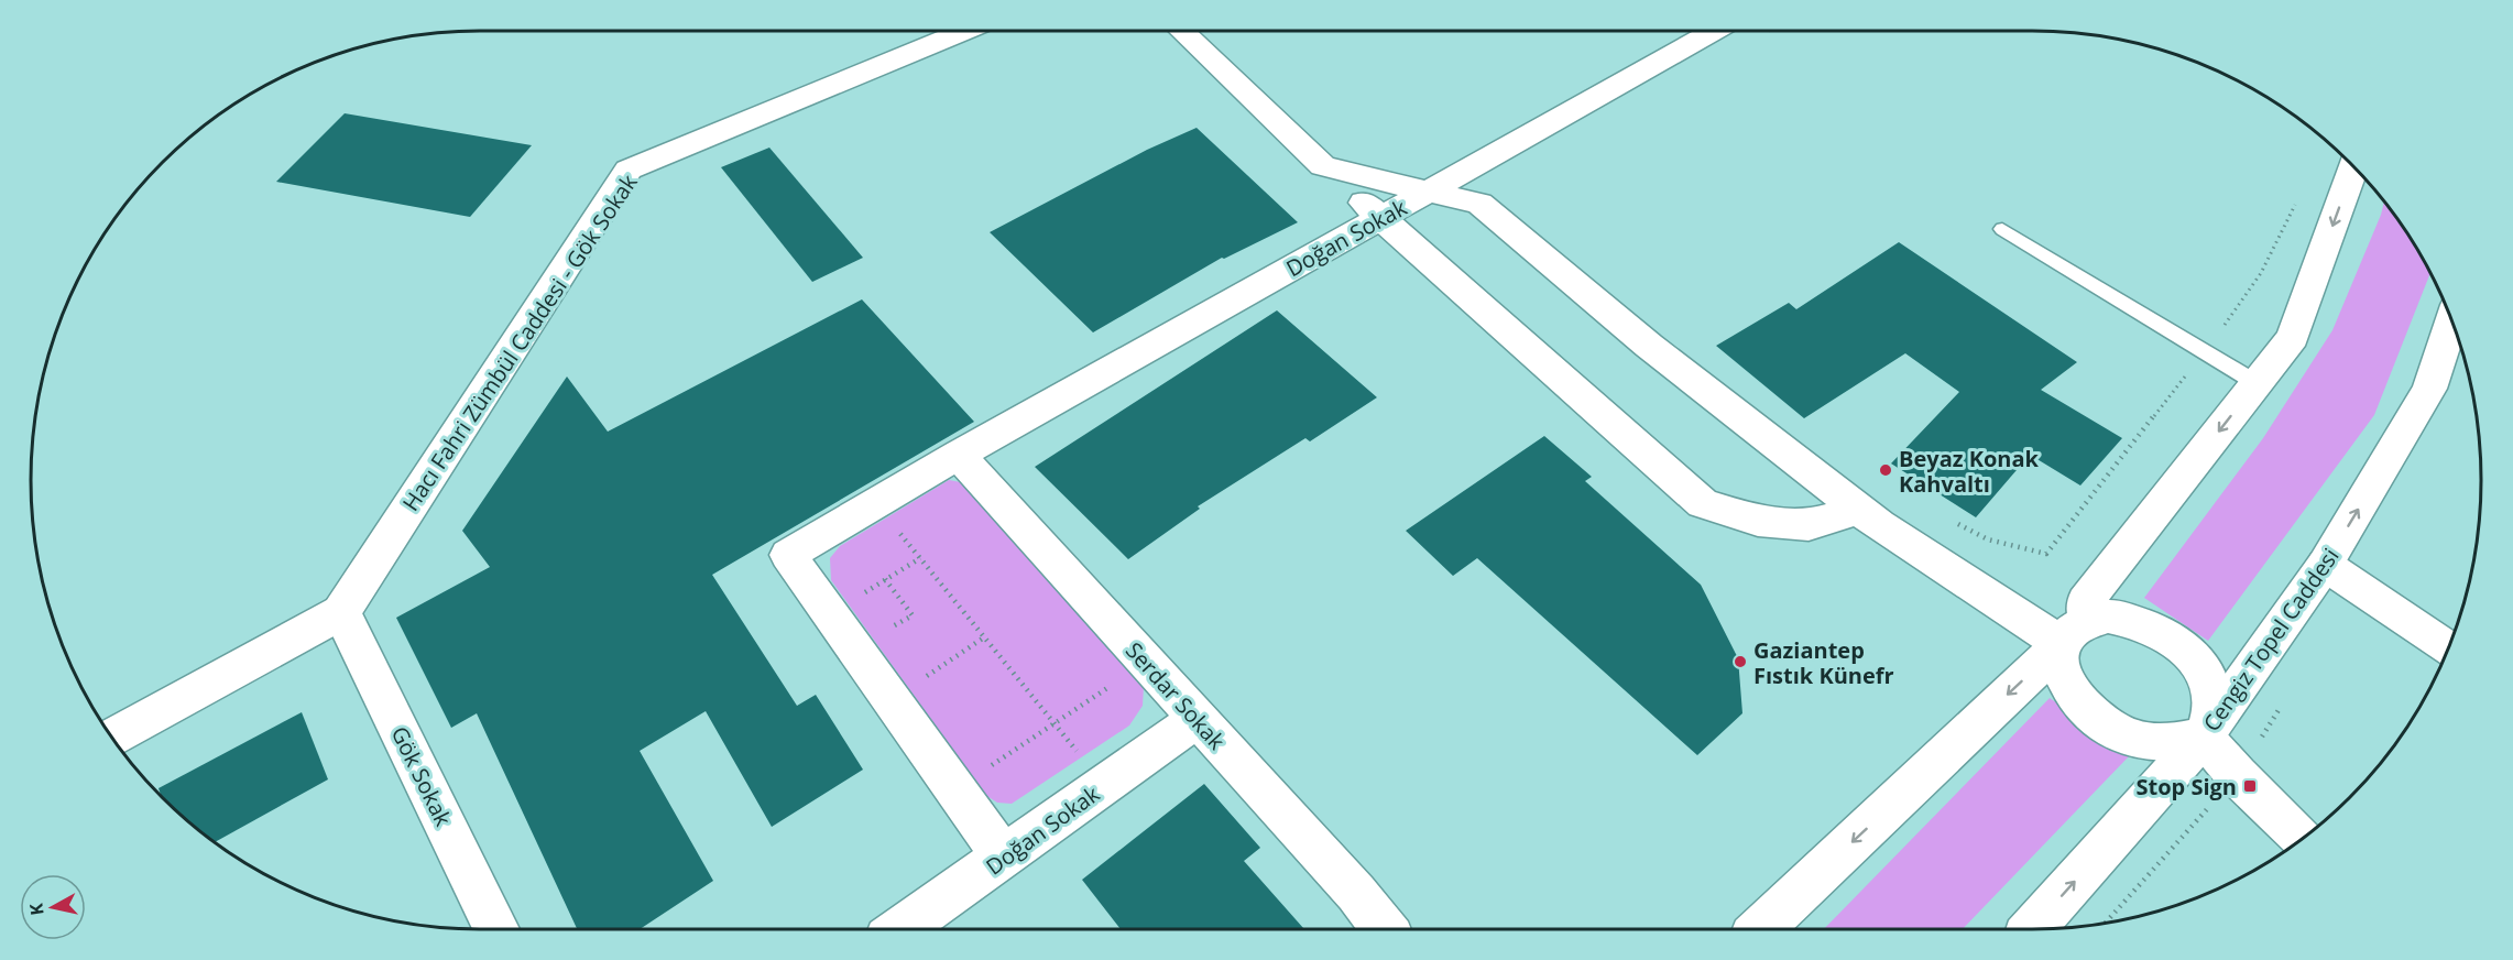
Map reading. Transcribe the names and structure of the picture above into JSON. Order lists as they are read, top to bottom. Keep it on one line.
{"streets":{"street":["Doğan Sokak","Hacı Fahri Zümbül Caddesi - Gök Sokak","Cengiz Topel Caddesi","Serdar Sokak","Gök Sokak"]},"crossings":[["Doğan Sokak","Serdar Sokak"],["Hacı Fahri Zümbül Caddesi - Gök Sokak","Gök Sokak"]],"places":{"other":["Beyaz Konak Kahvaltı","Gaziantep Fıstık Künefr"],"transit":["Stop Sign"]},"north":"left"}
